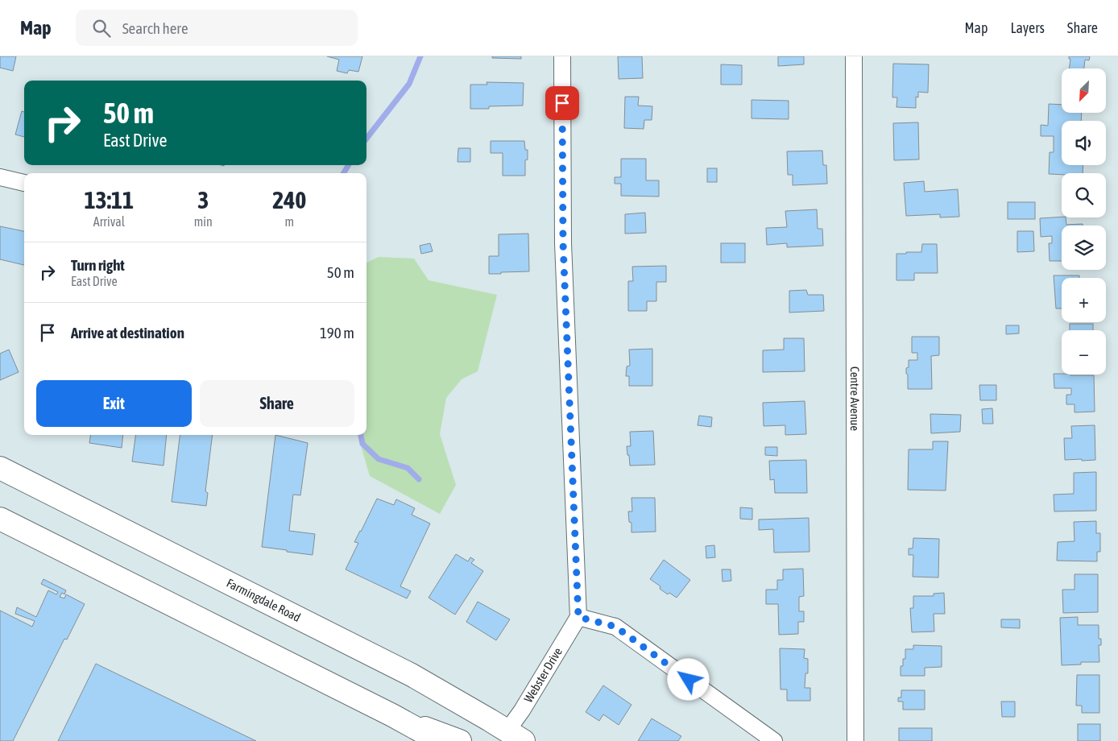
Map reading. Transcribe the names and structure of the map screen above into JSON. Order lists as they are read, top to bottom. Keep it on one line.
{"streets":{"main road":["Farmingdale Road"],"street":["Centre Avenue","Webster Drive"]},"crossings":[["Farmingdale Road","Webster Drive"]],"north":"bottom left","page":{"header":"Map","search":"Search here","nav":["Map","Layers","Share"],"map_buttons":["+","−"],"turn":["50 m","East Drive"],"eta":["13:11","Arrival","3","min","240","m"],"list":[{"name":"Turn right","note":"East Drive","value":"50 m"},{"name":"Arrive at destination","value":"190 m"}],"buttons":["Exit","Share"]}}
